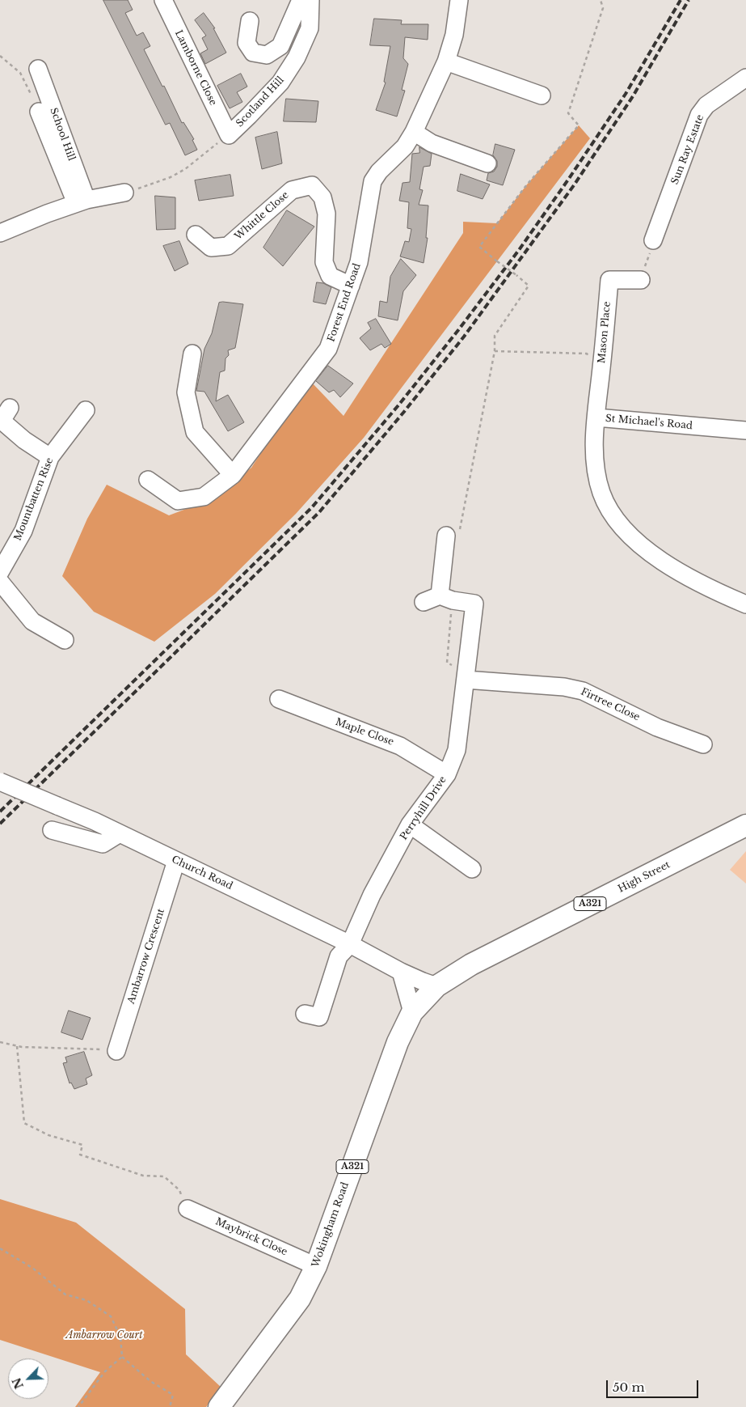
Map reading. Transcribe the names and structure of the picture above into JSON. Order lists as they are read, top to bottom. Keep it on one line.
{"streets":{"main road":["High Street","A321","Wokingham Road"],"street":["Lamborne Close","Scotland Hill","School Hill","Sun Ray Estate","Whittle Close","Forest End Road","Mason Place","St Michael's Road","Mountbatten Rise","Firtree Close","Maple Close","Perryhill Drive","Church Road","Ambarrow Crescent","Maybrick Close"]},"crossings":[["Lamborne Close","Scotland Hill"],["Whittle Close","Forest End Road"],["Mason Place","St Michael's Road"],["Firtree Close","Perryhill Drive"],["Maple Close","Perryhill Drive"],["Perryhill Drive","Church Road"],["Church Road","High Street"],["Church Road","Ambarrow Crescent"],["Church Road","Wokingham Road"],["High Street","Wokingham Road"],["Wokingham Road","Maybrick Close"]],"parks":["Ambarrow Court"],"scale_bar":"50 m","north":"bottom left"}
